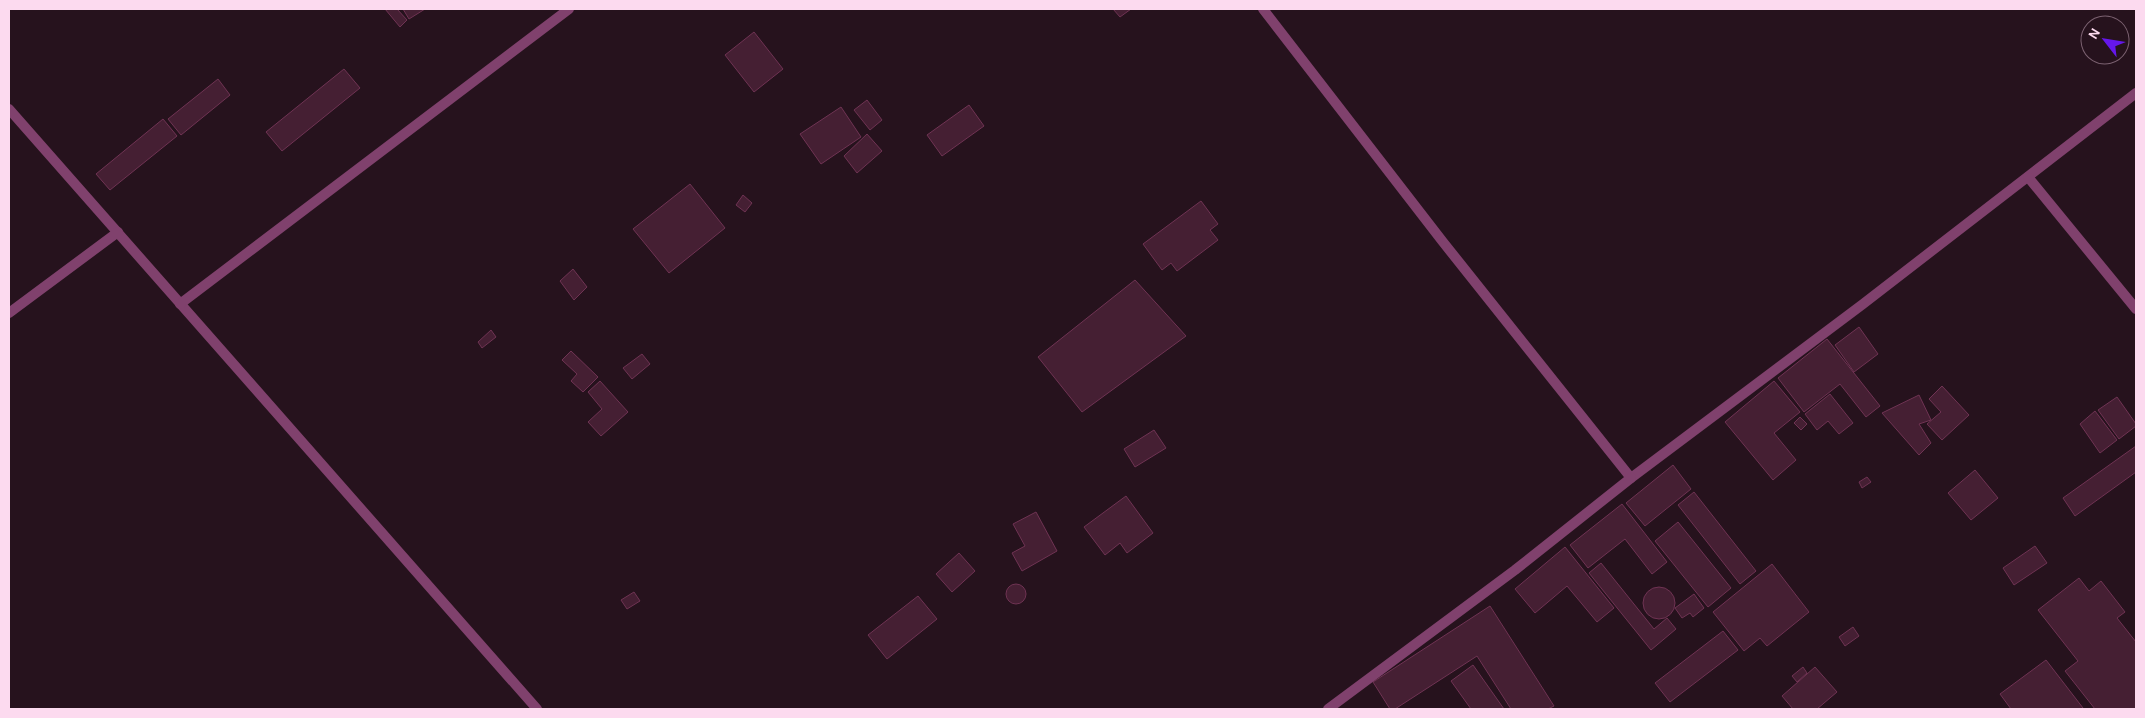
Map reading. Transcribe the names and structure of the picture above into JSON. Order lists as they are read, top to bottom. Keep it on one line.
{"north":"top left"}
